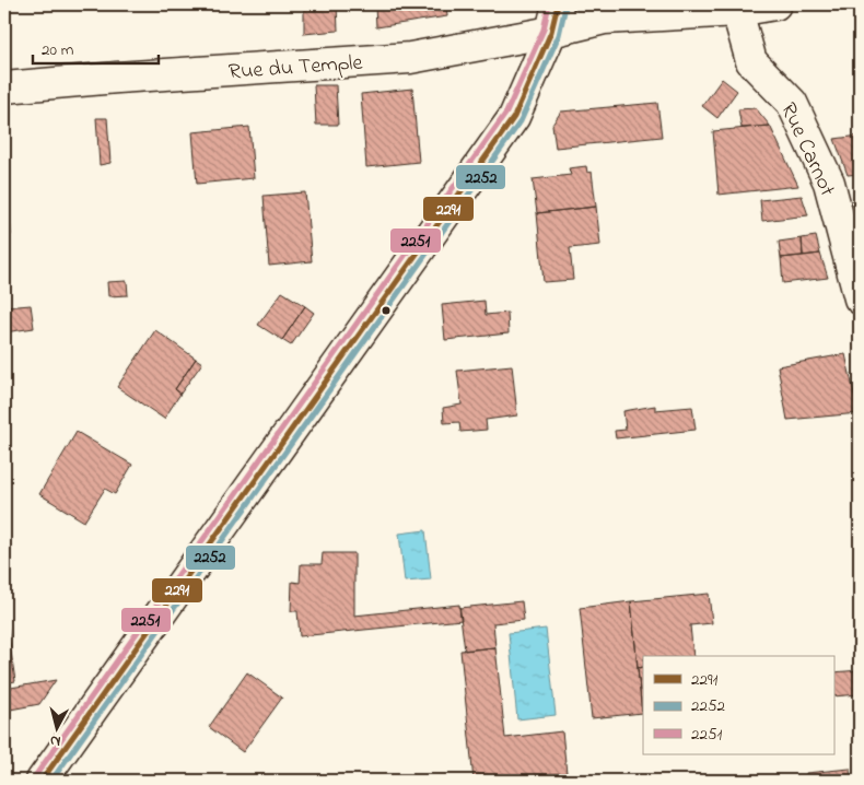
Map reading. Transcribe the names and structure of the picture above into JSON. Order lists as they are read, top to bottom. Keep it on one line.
{"streets":{"street":["Rue du Temple","Rue Carnot"]},"crossings":[["Rue du Temple","Rue Carnot"]],"lines":["transit line 2291","transit line 2251","transit line 2252"],"legend":["2291","2252","2251"],"scale_bar":"20 m","north":"bottom"}
